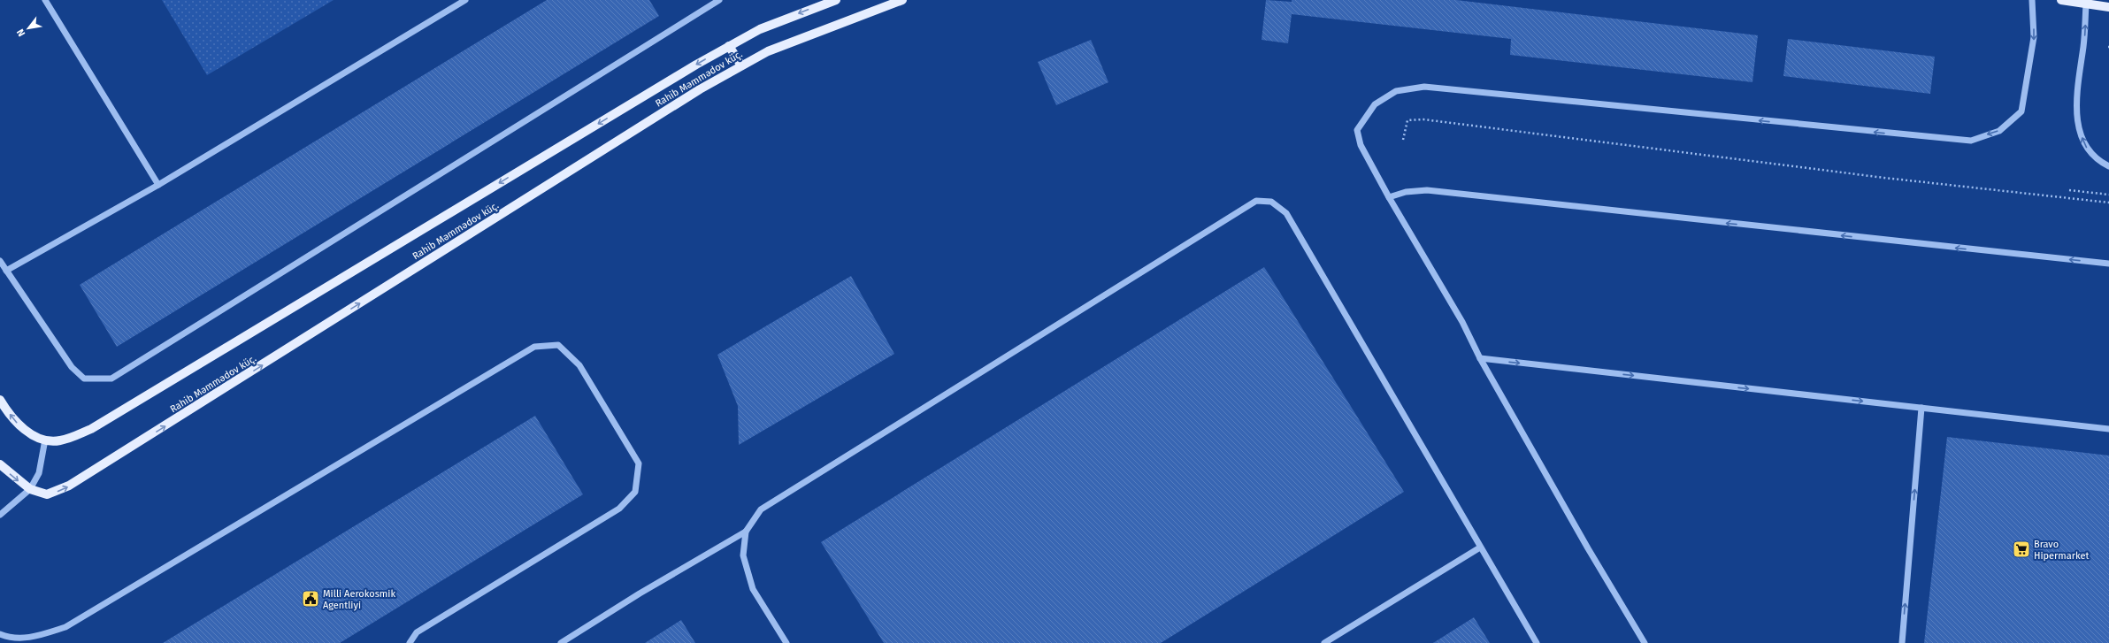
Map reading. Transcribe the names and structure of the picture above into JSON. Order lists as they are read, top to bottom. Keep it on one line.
{"streets":{"main road":["Rahib Məmmədov küç."]},"places":{"supermarket":["Bravo Hipermarket"],"public building":["Milli Aerokosmik Agentliyi"]},"north":"bottom left"}
